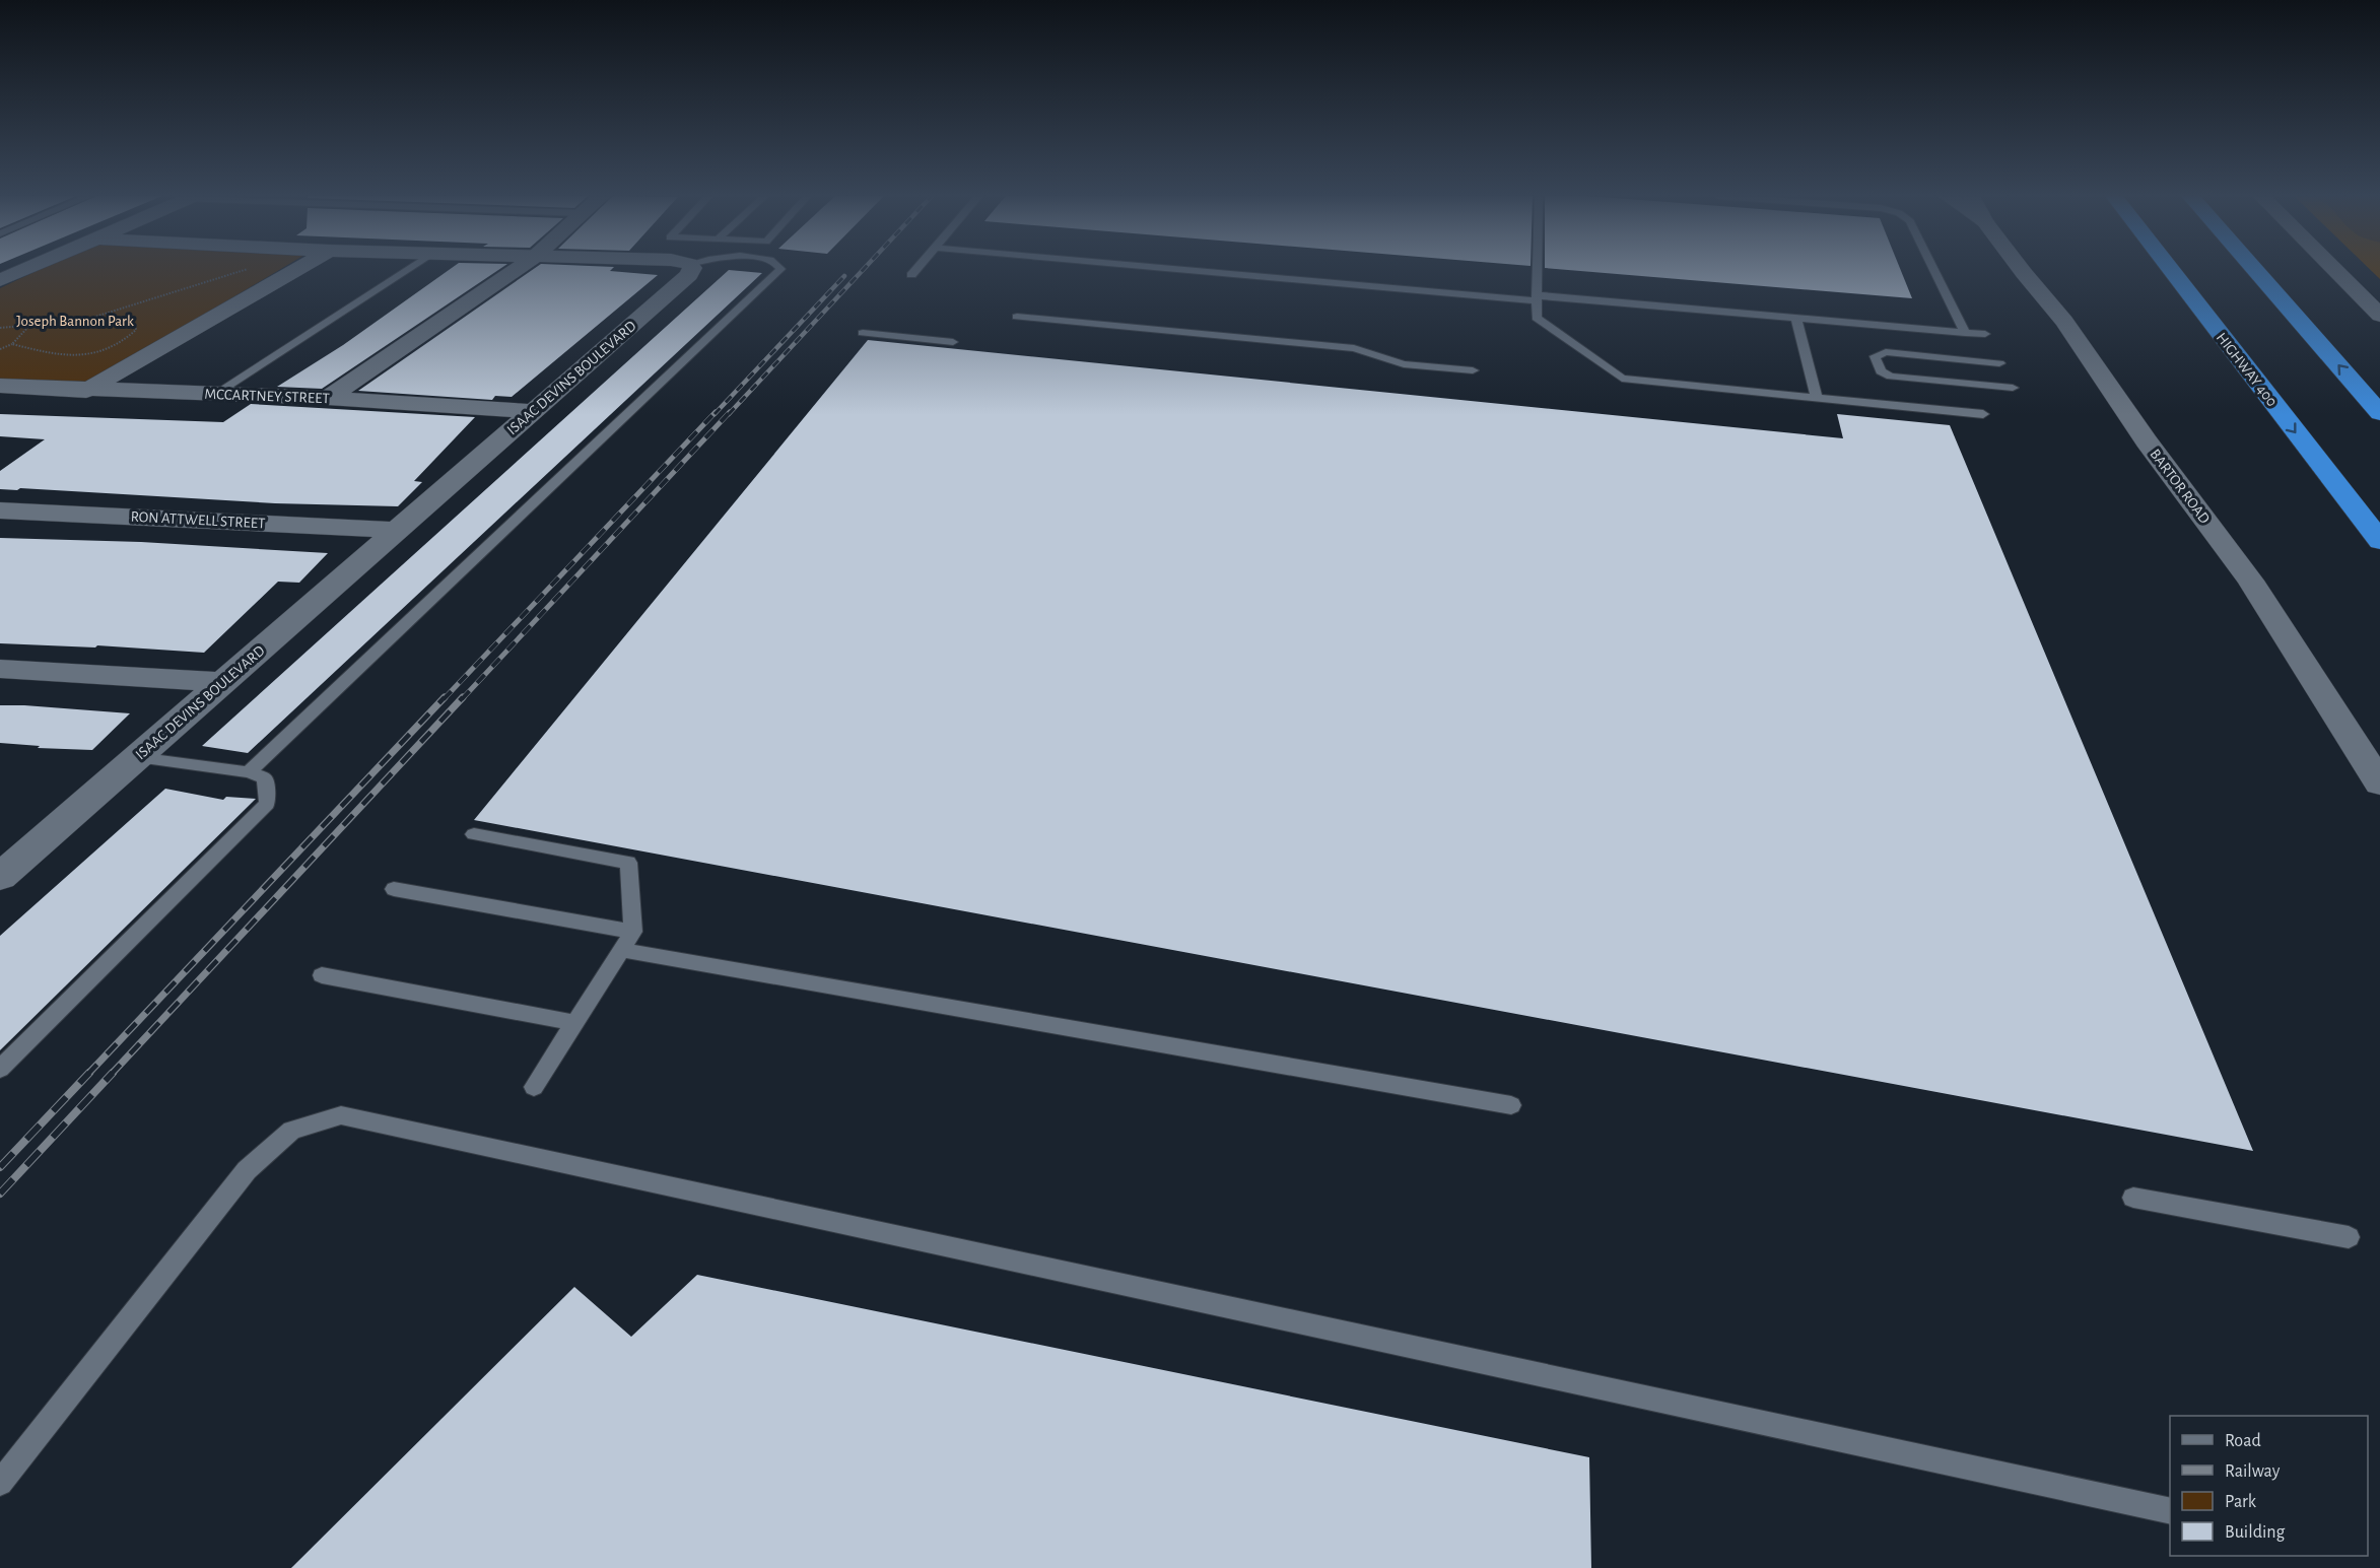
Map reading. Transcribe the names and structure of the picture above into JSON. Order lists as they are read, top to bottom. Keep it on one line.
{"streets":{"highway":["HIGHWAY 400"],"street":["ISAAC DEVINS BOULEVARD","MCCARTNEY STREET","BARTOR ROAD","RON ATTWELL STREET"]},"crossings":[["ISAAC DEVINS BOULEVARD","MCCARTNEY STREET"],["ISAAC DEVINS BOULEVARD","RON ATTWELL STREET"]],"parks":["Joseph Bannon Park"],"legend":["Road","Railway","Park","Building"]}
